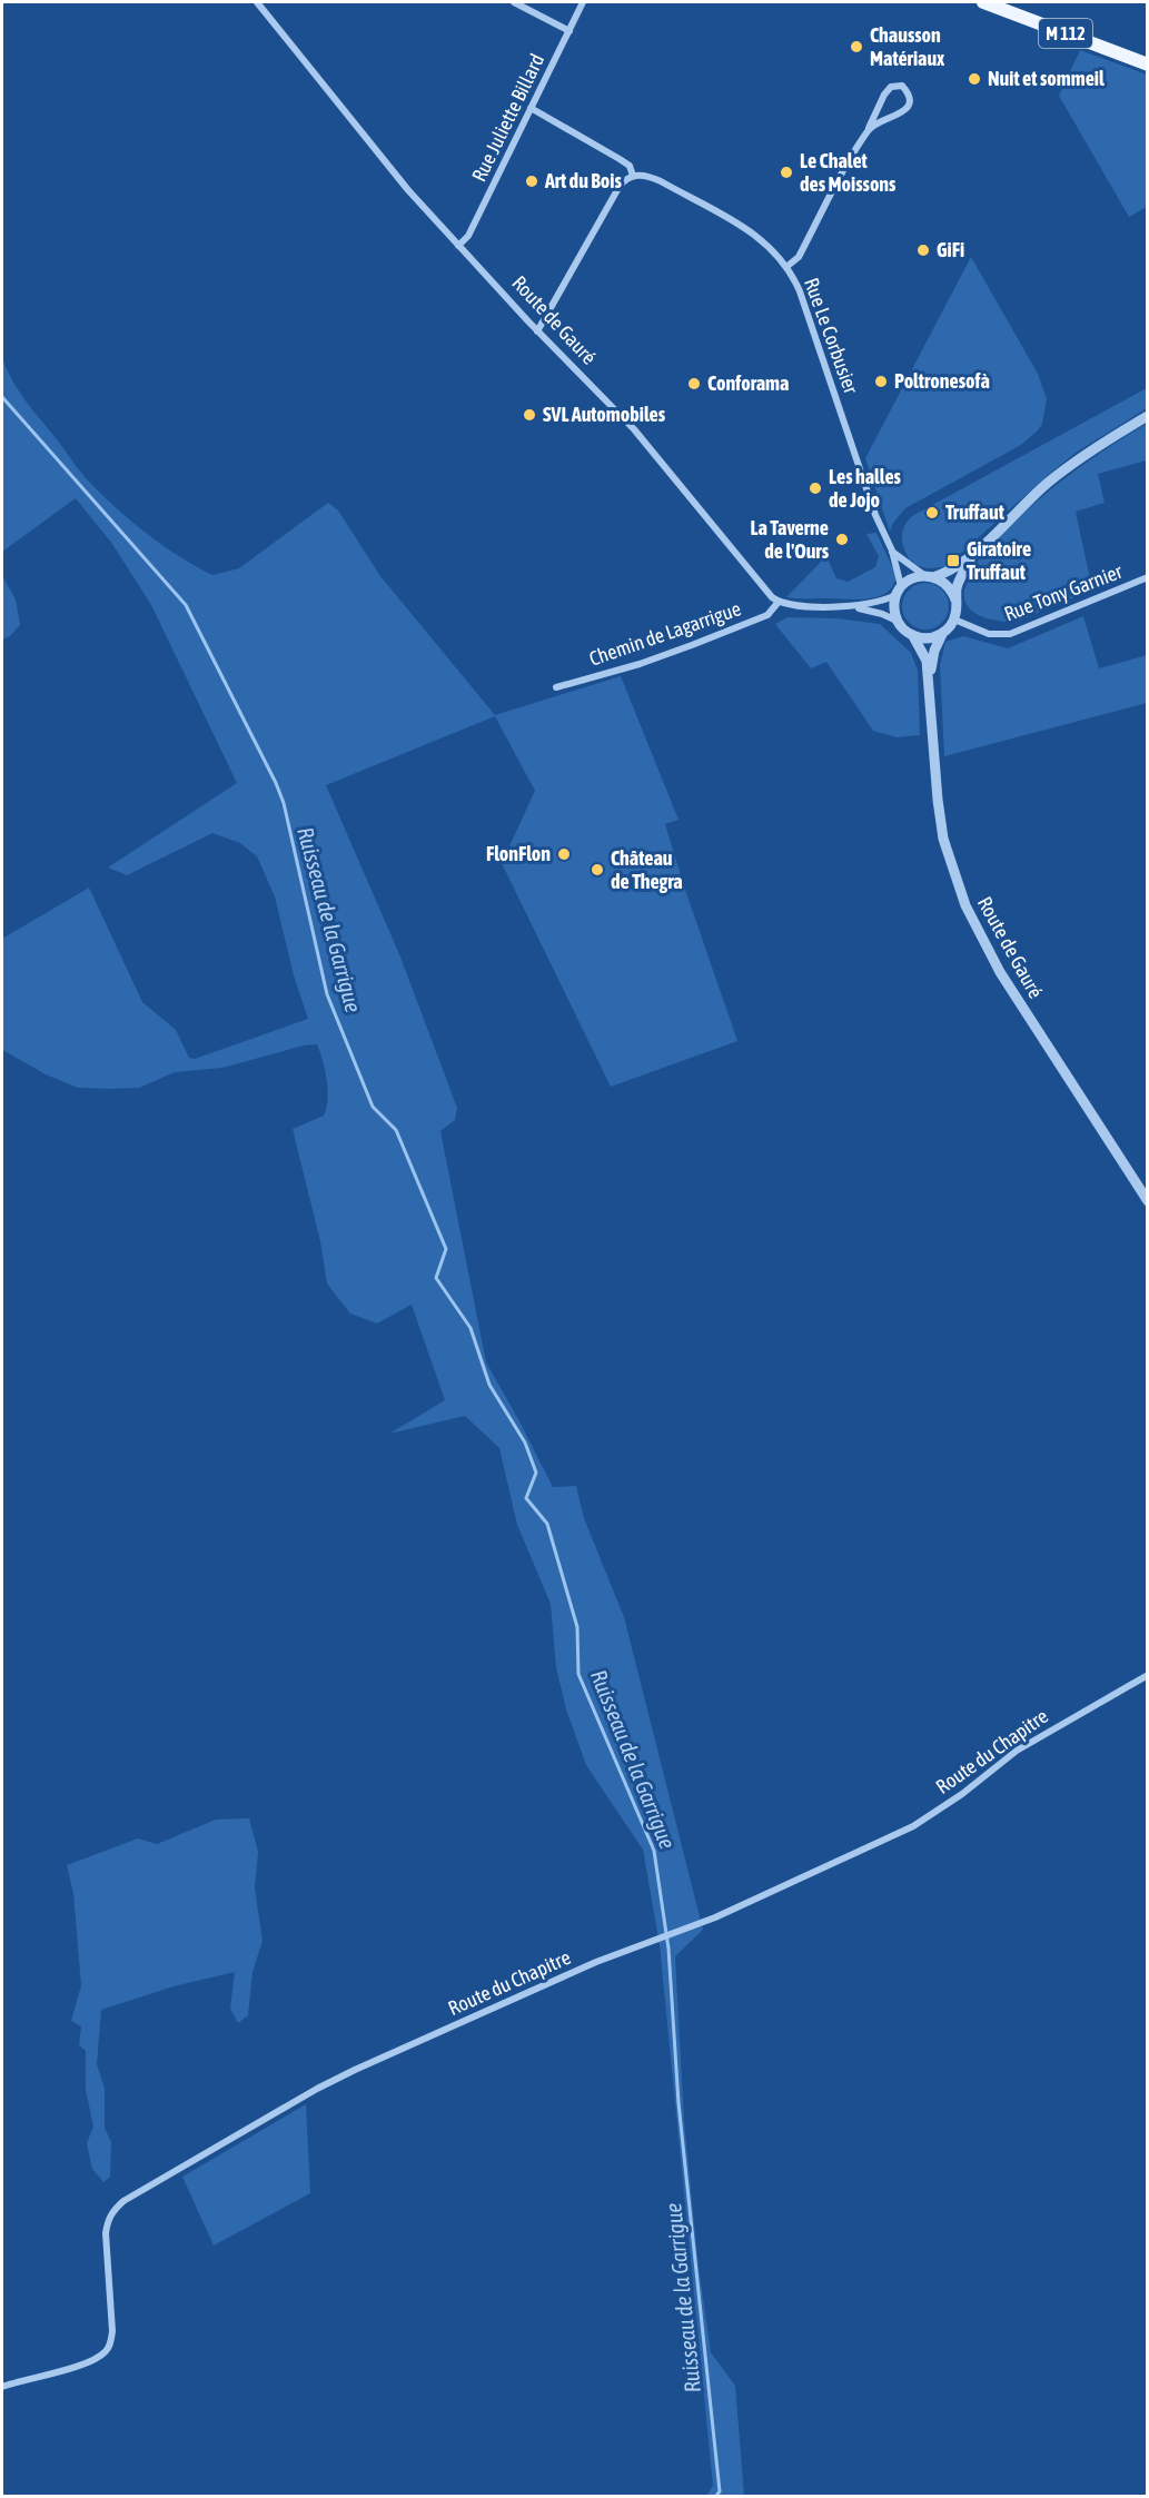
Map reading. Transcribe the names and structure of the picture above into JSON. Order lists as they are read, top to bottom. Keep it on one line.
{"streets":{"main road":["M 112"],"street":["Rue Juliette Billard","Route de Gauré","Rue Le Corbusier","Rue Tony Garnier","Chemin de Lagarrigue","Route du Chapitre"]},"crossings":[["Rue Juliette Billard","Route de Gauré"],["Route de Gauré","Rue Le Corbusier"],["Route de Gauré","Rue Tony Garnier"],["Route de Gauré","Chemin de Lagarrigue"],["Rue Le Corbusier","Rue Tony Garnier"]],"water":["Ruisseau de la Garrigue"],"places":{"other":["Chausson Matériaux","Nuit et sommeil","Le Chalet des Moissons","Art du Bois","GiFi","Poltronesofà","Conforama","SVL Automobiles","Les halles de Jojo","Truffaut","La Taverne de l'Ours","FlonFlon","Château de Thegra"],"transit":["Giratoire Truffaut"]}}
